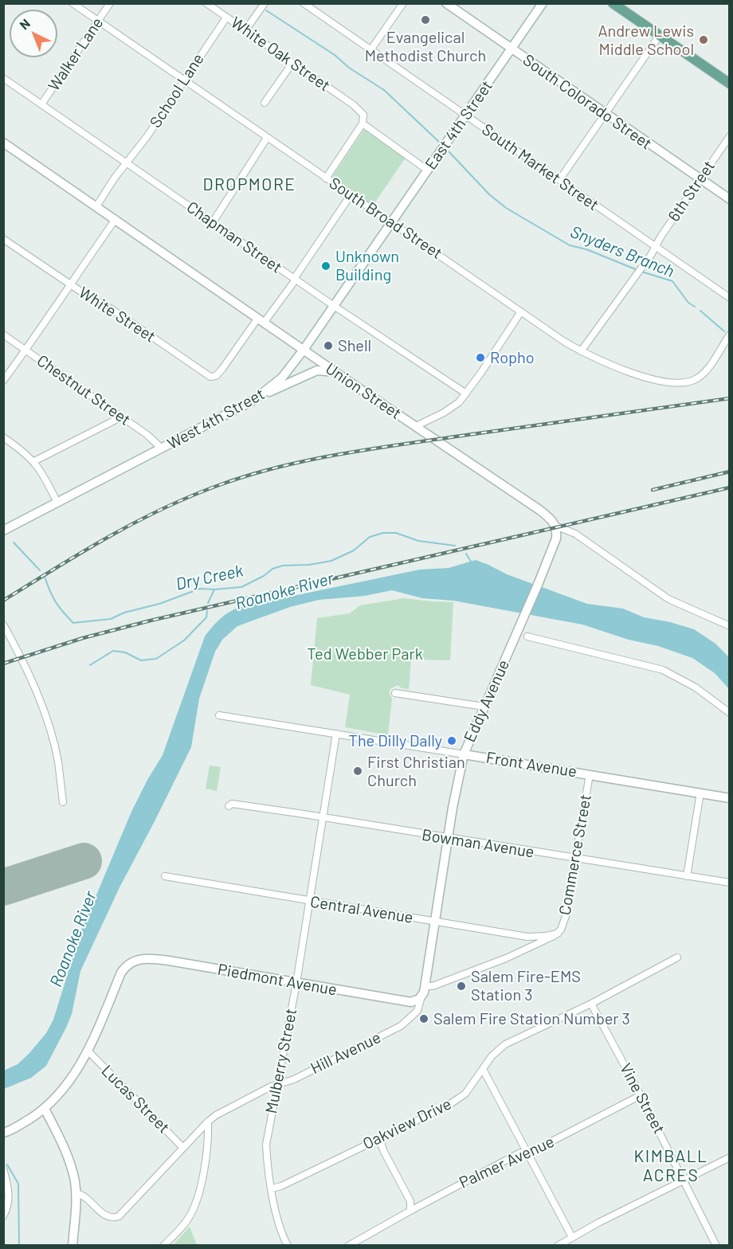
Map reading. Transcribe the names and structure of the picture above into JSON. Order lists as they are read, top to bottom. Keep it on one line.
{"streets":{"street":["Walker Lane","White Oak Street","School Lane","South Colorado Street","East 4th Street","South Market Street","6th Street","South Broad Street","Chapman Street","White Street","Chestnut Street","Union Street","West 4th Street","Eddy Avenue","Front Avenue","Bowman Avenue","Commerce Street","Central Avenue","Piedmont Avenue","Hill Avenue","Mulberry Street","Vine Street","Lucas Street","Oakview Drive","Palmer Avenue"]},"crossings":[["Walker Lane","South Broad Street"],["Walker Lane","Chapman Street"],["White Oak Street","School Lane"],["School Lane","South Broad Street"],["School Lane","Chapman Street"],["School Lane","Union Street"],["South Colorado Street","East 4th Street"],["South Colorado Street","6th Street"],["East 4th Street","South Market Street"],["East 4th Street","South Broad Street"],["East 4th Street","West 4th Street"],["South Market Street","6th Street"],["6th Street","South Broad Street"],["South Broad Street","West 4th Street"],["Chapman Street","West 4th Street"],["White Street","Union Street"],["Chestnut Street","West 4th Street"],["Union Street","West 4th Street"],["Union Street","Eddy Avenue"],["Eddy Avenue","Front Avenue"],["Eddy Avenue","Bowman Avenue"],["Eddy Avenue","Central Avenue"],["Eddy Avenue","Piedmont Avenue"],["Eddy Avenue","Hill Avenue"],["Front Avenue","Commerce Street"],["Front Avenue","Mulberry Street"],["Bowman Avenue","Commerce Street"],["Bowman Avenue","Mulberry Street"],["Commerce Street","Central Avenue"],["Central Avenue","Mulberry Street"],["Piedmont Avenue","Hill Avenue"],["Piedmont Avenue","Mulberry Street"],["Piedmont Avenue","Lucas Street"],["Hill Avenue","Mulberry Street"],["Hill Avenue","Lucas Street"],["Mulberry Street","Oakview Drive"],["Vine Street","Oakview Drive"],["Vine Street","Palmer Avenue"]],"districts":["DROPMORE","KIMBALL ACRES"],"water":["Snyders Branch","Dry Creek","Roanoke River"],"parks":["Ted Webber Park"],"places":["Evangelical Methodist Church","Andrew Lewis Middle School","Unknown Building","Shell","Ropho","The Dilly Dally","First Christian Church","Salem Fire-EMS Station 3","Salem Fire Station Number 3"],"north":"top left"}
